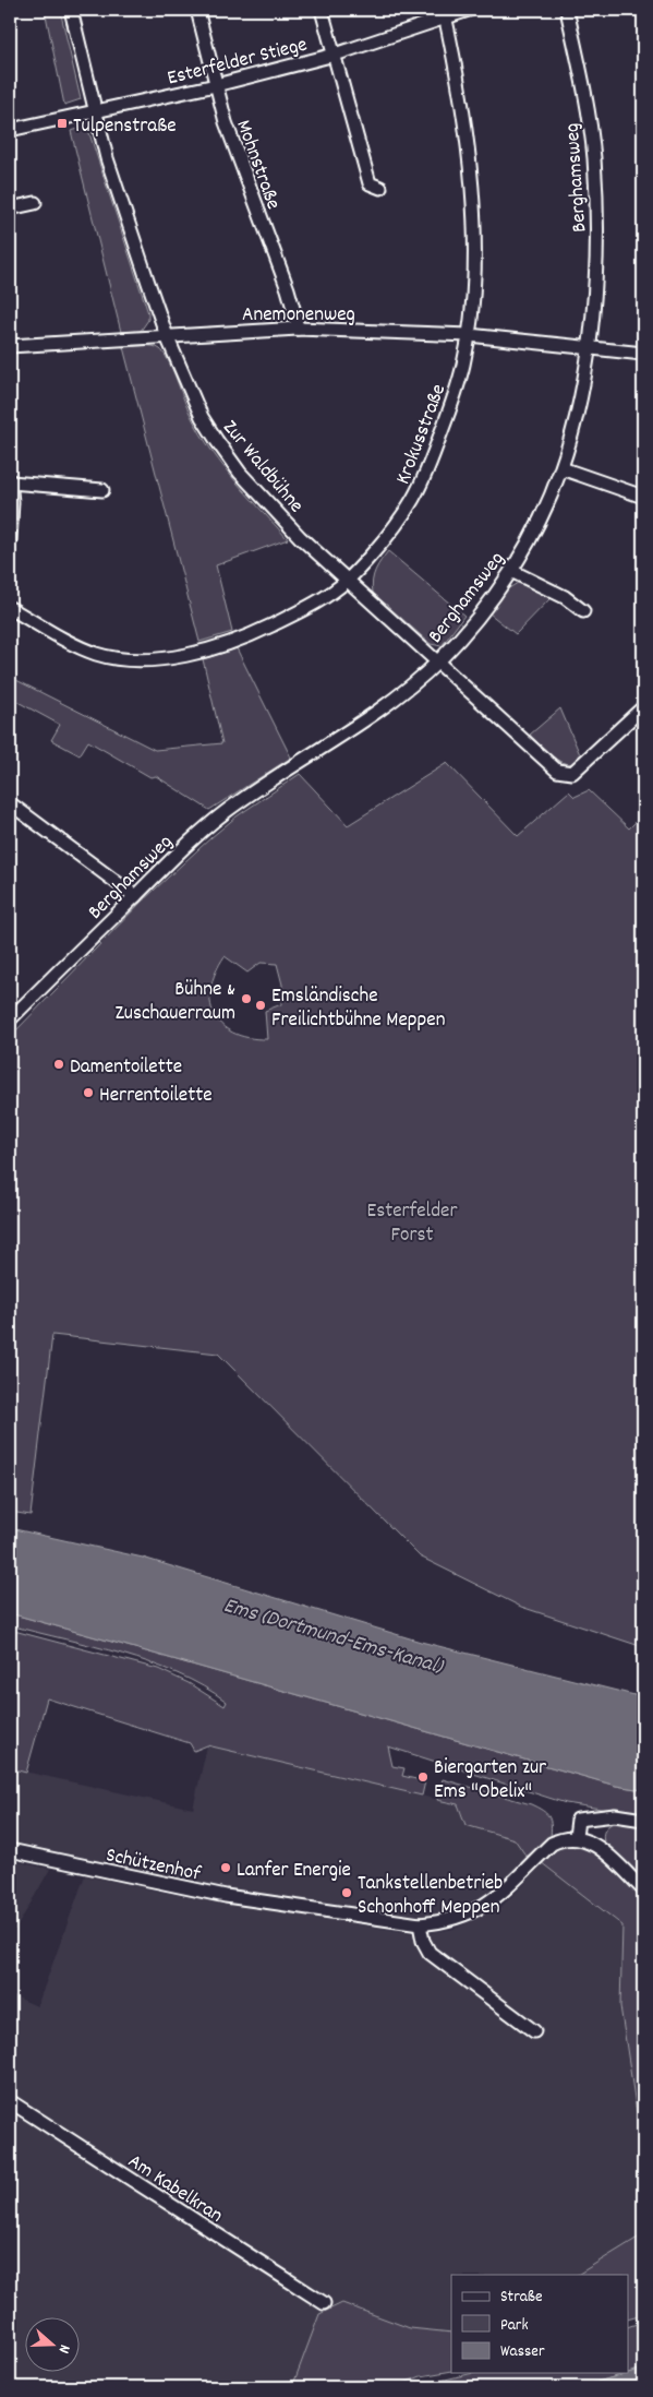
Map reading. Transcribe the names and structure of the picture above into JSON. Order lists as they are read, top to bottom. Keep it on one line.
{"streets":{"street":["Esterfelder Stiege","Mohnstraße","Berghamsweg","Anemonenweg","Krokusstraße","Zur Waldbühne","Schützenhof","Am Kabelkran"]},"crossings":[["Esterfelder Stiege","Mohnstraße"],["Esterfelder Stiege","Krokusstraße"],["Esterfelder Stiege","Zur Waldbühne"],["Mohnstraße","Anemonenweg"],["Berghamsweg","Anemonenweg"],["Berghamsweg","Zur Waldbühne"],["Anemonenweg","Krokusstraße"],["Anemonenweg","Zur Waldbühne"],["Krokusstraße","Zur Waldbühne"]],"water":["Ems (Dortmund-Ems-Kanal)"],"parks":["Esterfelder Forst"],"places":{"transit":["Tulpenstraße"],"other":["Bühne & Zuschauerraum","Emsländische Freilichtbühne Meppen","Damentoilette","Herrentoilette","Biergarten zur Ems \"Obelix\"","Lanfer Energie","Tankstellenbetrieb Schonhoff Meppen"]},"legend":["Straße","Park","Wasser"],"north":"right"}
